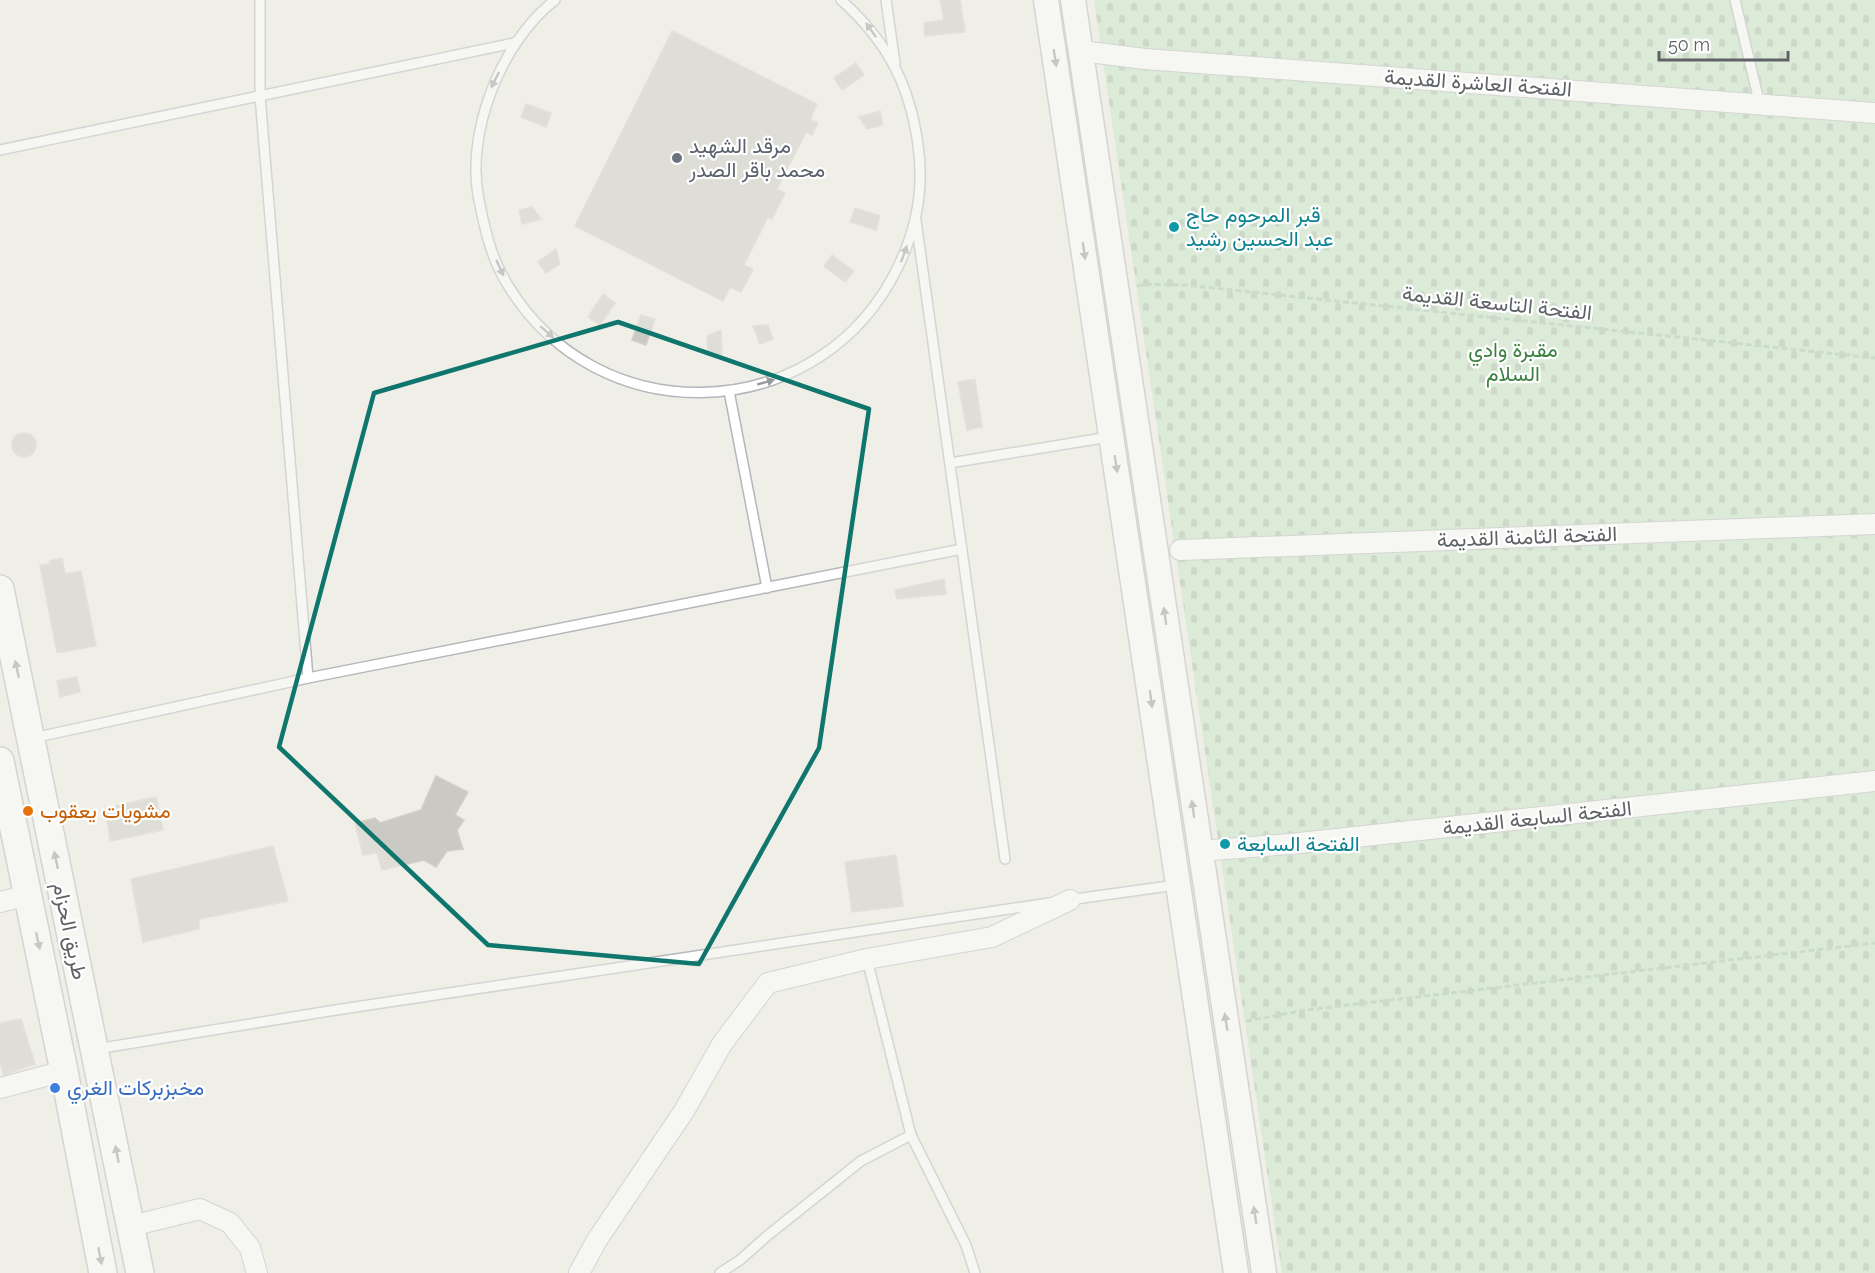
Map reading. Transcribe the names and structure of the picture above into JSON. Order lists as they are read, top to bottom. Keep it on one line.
{"streets":{"main road":["طريق الحزام"],"street":["الفتحة العاشرة القديمة","الفتحة الثامنة القديمة","الفتحة السابعة القديمة"],"path":["الفتحة التاسعة القديمة"]},"parks":["مقبرة وادي السلام"],"places":["مرقد الشهيد محمد باقر الصدر","قبر المرحوم حاج عبد الحسين رشيد","مشويات يعقوب","الفتحة السابعة","مخبزبركات الغري"],"scale_bar":"50 m"}
